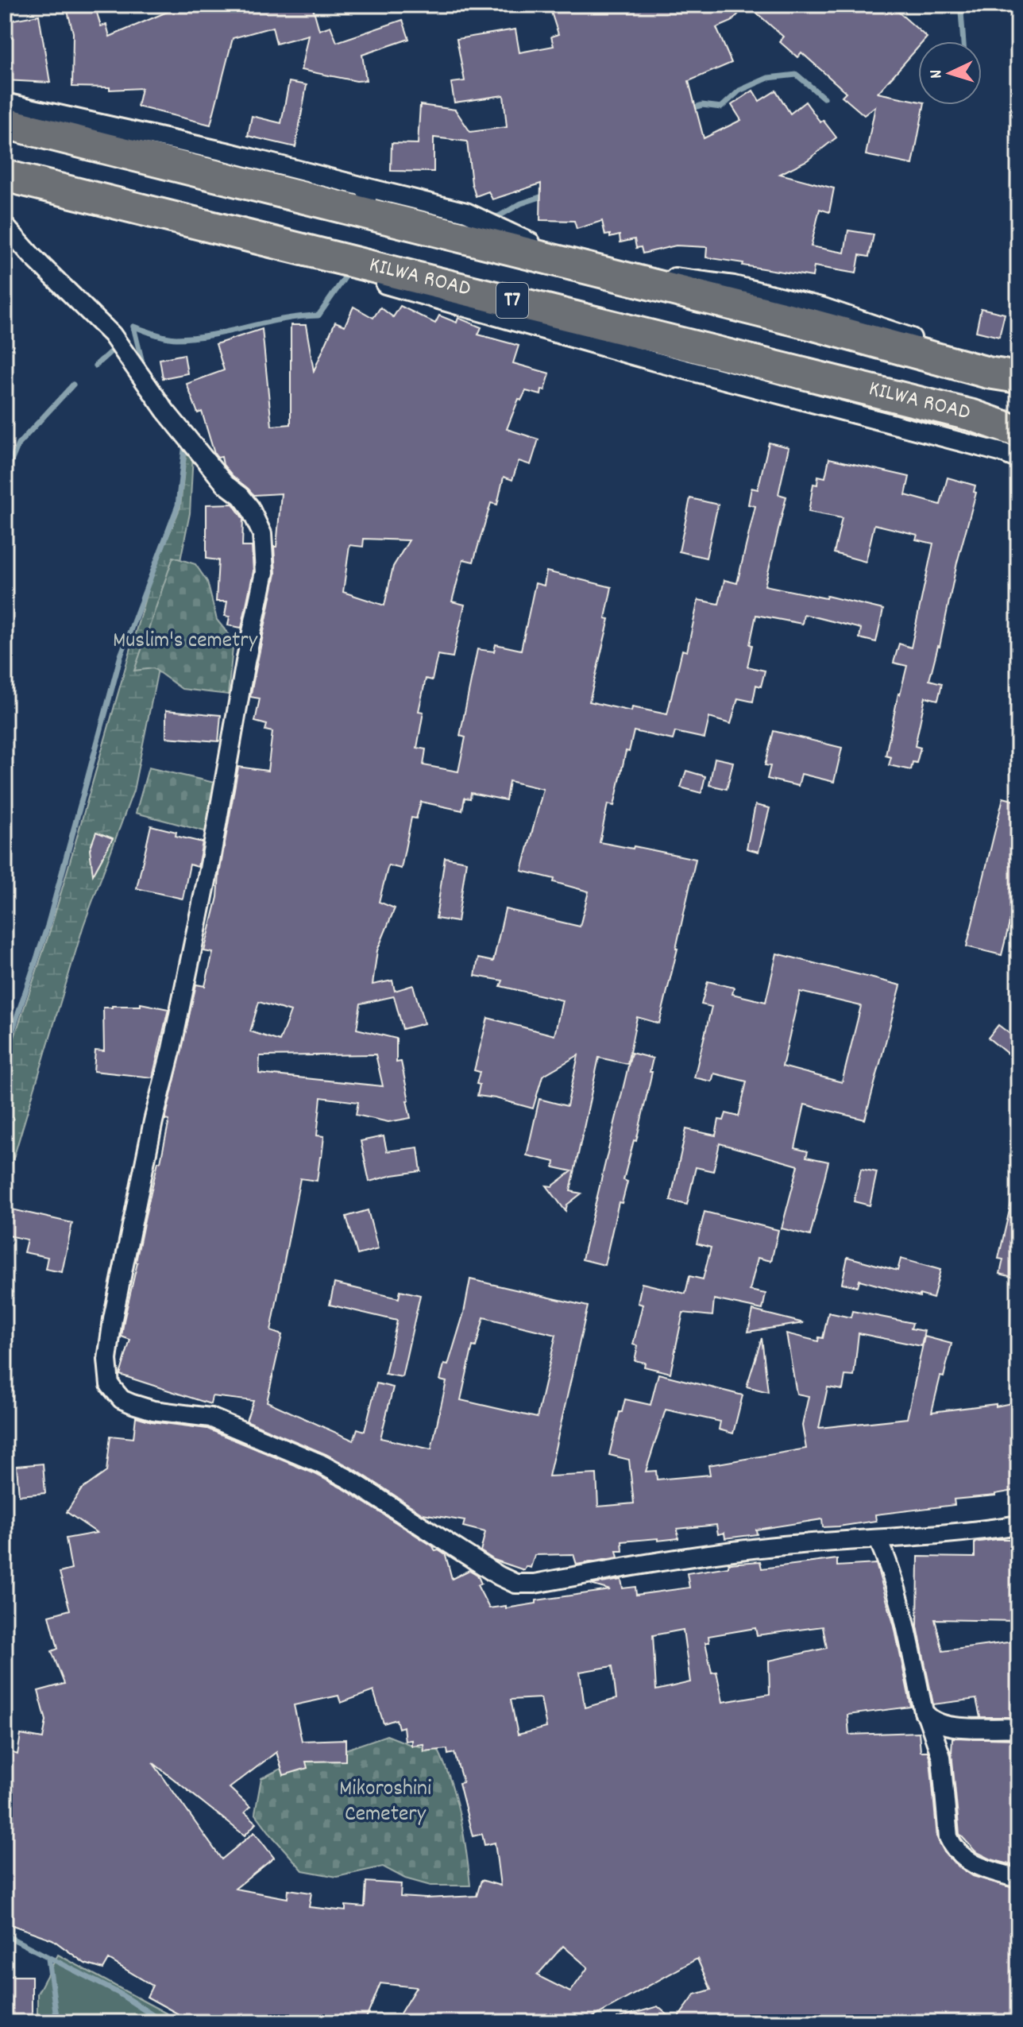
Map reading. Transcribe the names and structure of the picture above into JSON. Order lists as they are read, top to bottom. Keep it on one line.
{"streets":{"highway":["KILWA ROAD","T7"]},"parks":["Muslim's cemetry","Mikoroshini Cemetery"],"north":"left"}
